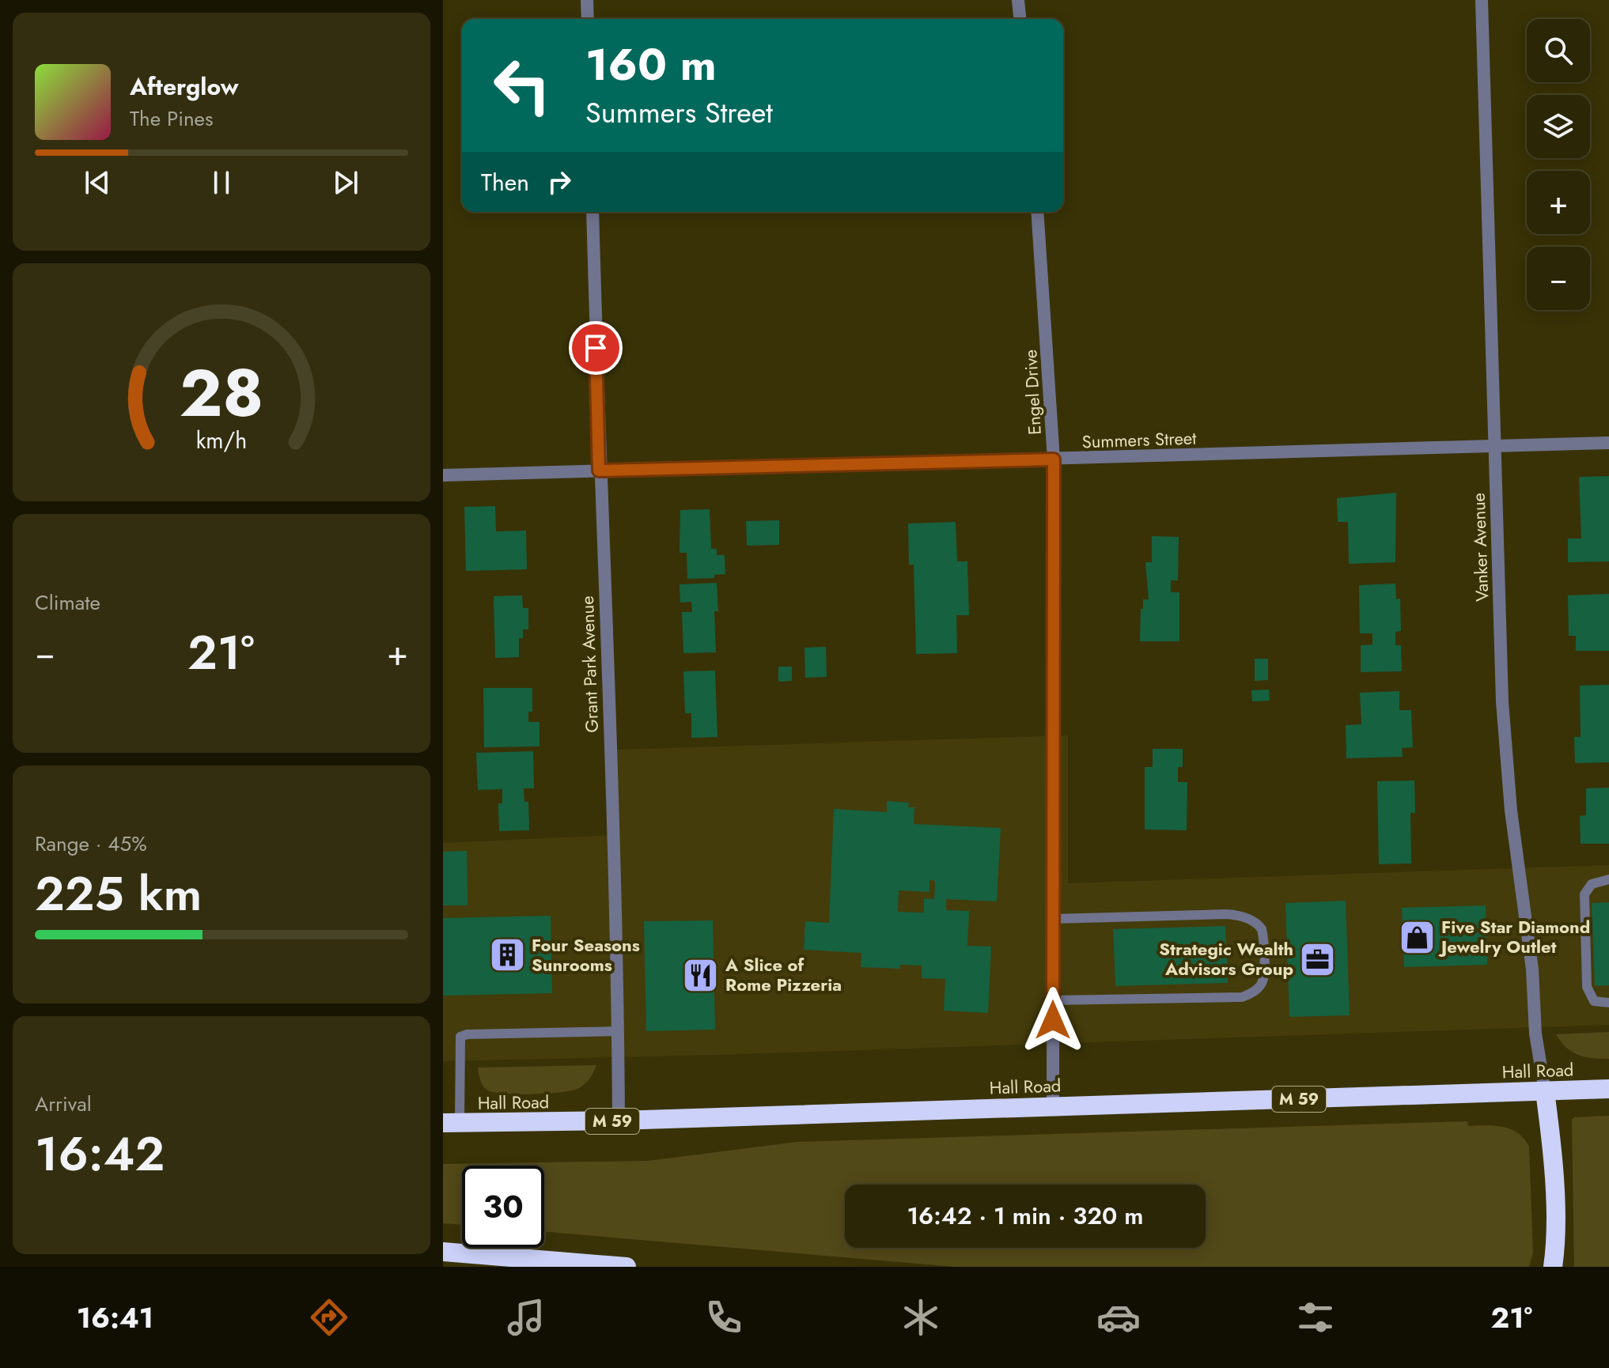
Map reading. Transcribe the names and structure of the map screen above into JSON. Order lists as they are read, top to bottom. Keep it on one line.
{"streets":{"highway":["Hall Road","M 59"],"street":["Engel Drive","Summers Street","Vanker Avenue","Grant Park Avenue"]},"crossings":[["Engel Drive","Summers Street"],["Engel Drive","Hall Road"],["Summers Street","Vanker Avenue"],["Summers Street","Grant Park Avenue"],["Vanker Avenue","Hall Road"],["Grant Park Avenue","Hall Road"]],"places":{"shop":["Five Star Diamond Jewelry Outlet"],"building":["Four Seasons Sunrooms"],"office":["Strategic Wealth Advisors Group"],"restaurant":["A Slice of Rome Pizzeria"]},"page":{"map_buttons":["+","−"],"turn":["160 m","Summers Street"],"song":["Afterglow","The Pines"],"then":"Then","tile":["Climate",["Range · 45%","225 km"],["Arrival","16:42"]],"heat":["−","21°","+"],"limit":"30","trip":"16:42 · 1 min · 320 m","tabs":["16:41","21°"],"gauge":["28","km/h"]}}
